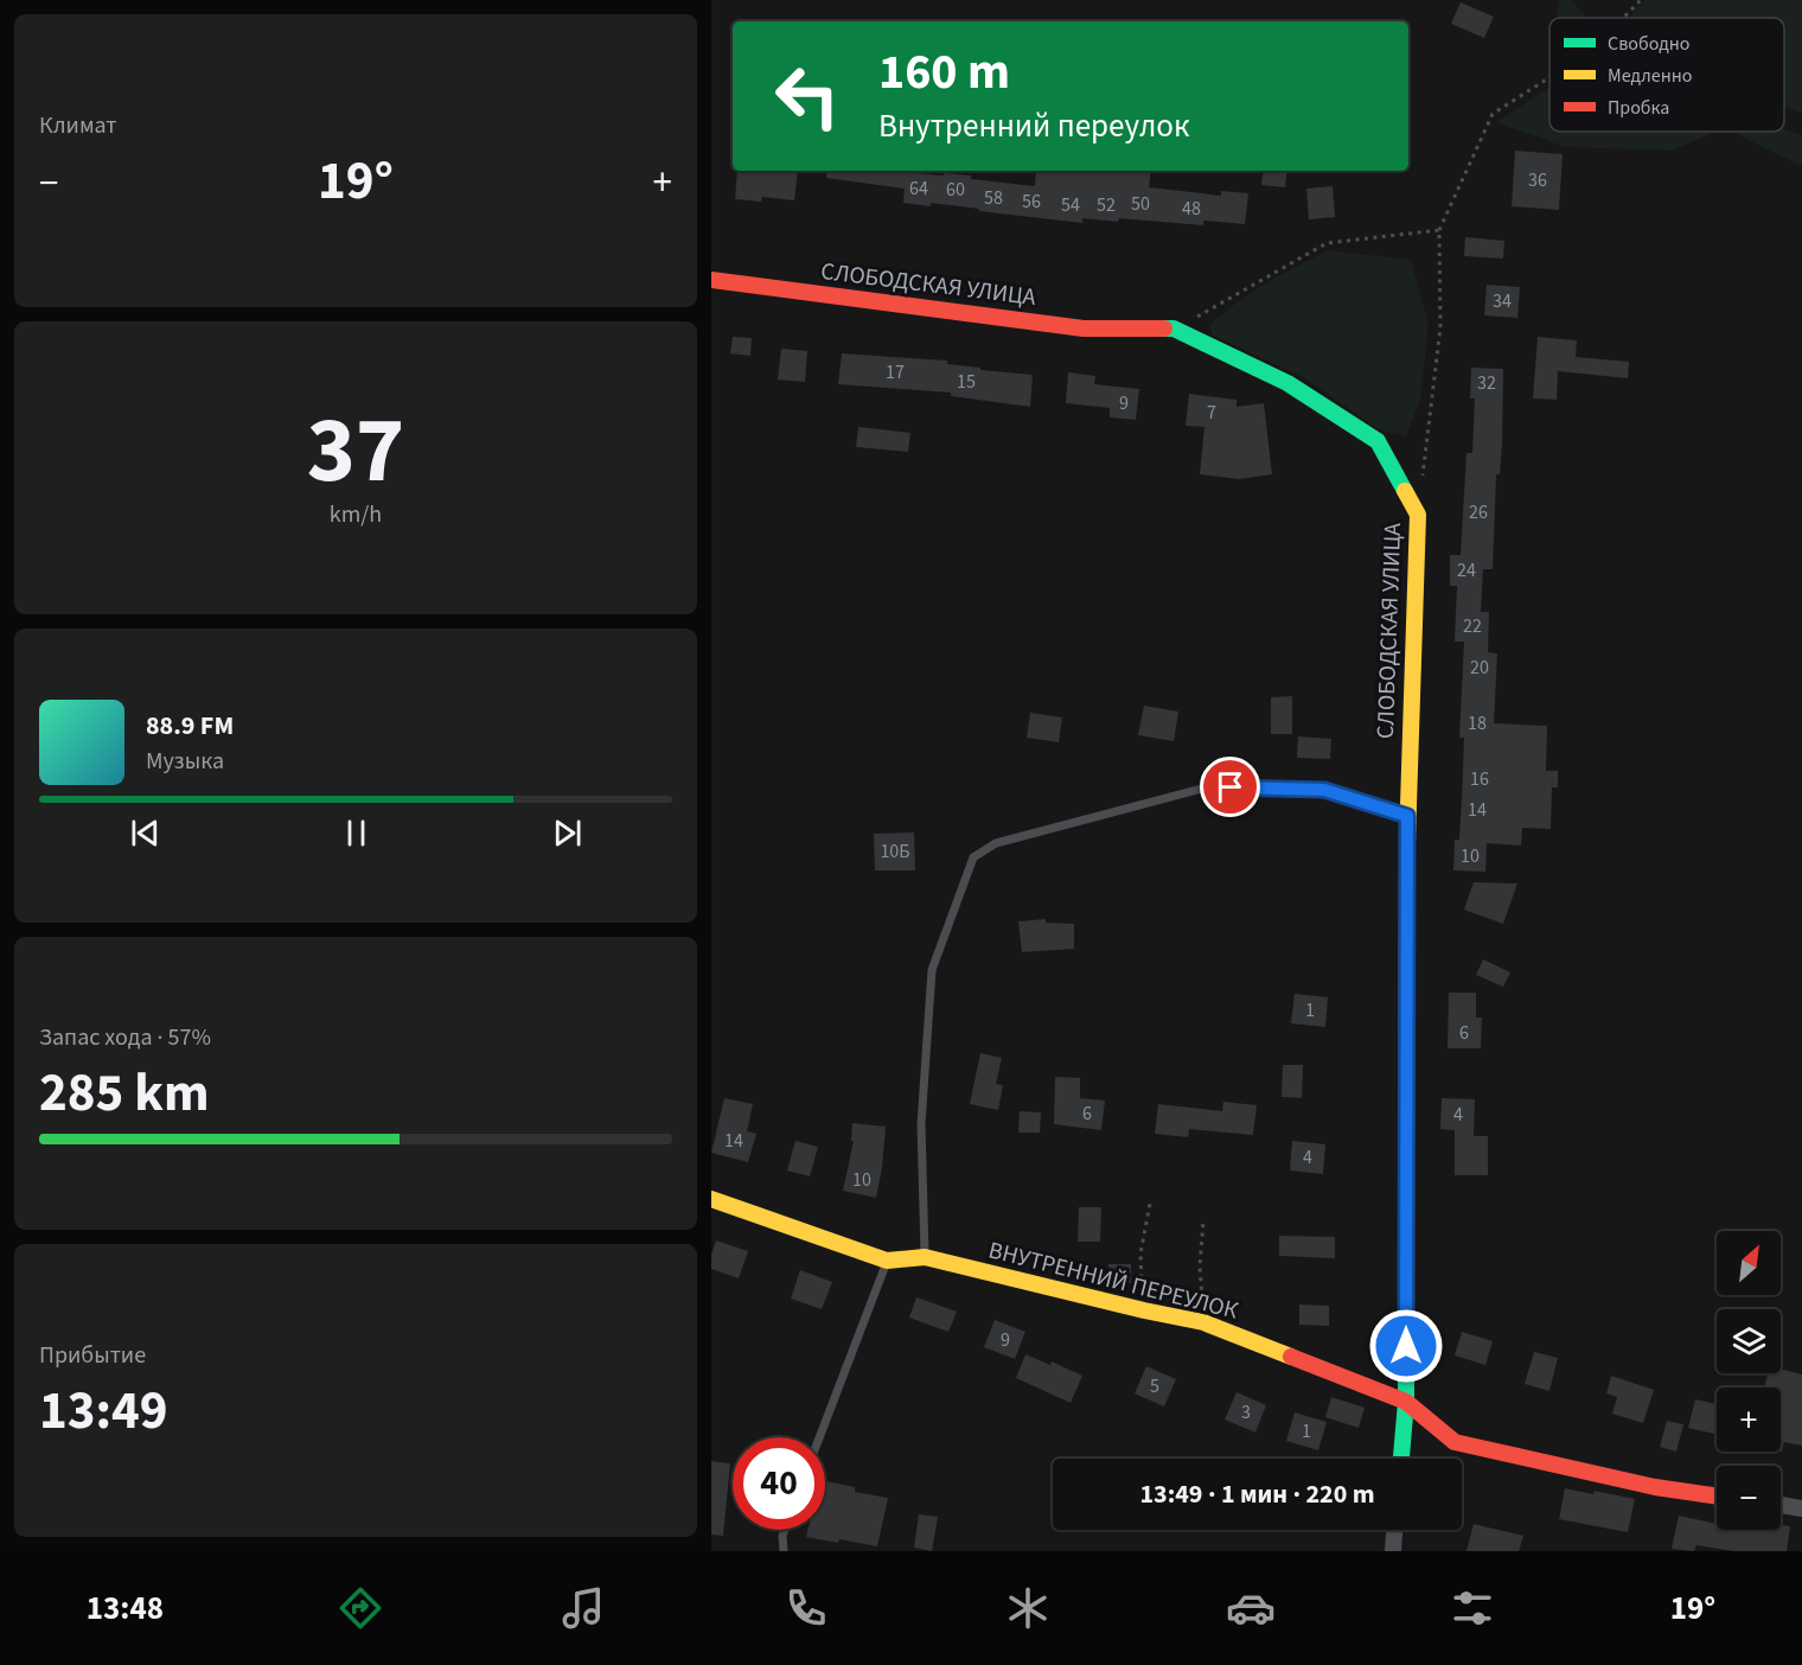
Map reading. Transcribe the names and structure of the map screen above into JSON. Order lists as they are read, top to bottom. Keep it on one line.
{"streets":{"street":["СЛОБОДСКАЯ УЛИЦА","ВНУТРЕННИЙ ПЕРЕУЛОК"]},"crossings":[["СЛОБОДСКАЯ УЛИЦА","ВНУТРЕННИЙ ПЕРЕУЛОК"]],"house_numbers":["36","64","60","58","56","50","54","52","48","34","17","15","32","9","7","26","24","22","20","18","16","14","10Б","10","1","6","6","4","14","4","10","9","5","3","1"],"legend":["Свободно","Медленно","Пробка"],"north":"top right","page":{"tile":["Климат",["37","km/h"],["Запас хода · 57%","285 km"],["Прибытие","13:49"]],"turn":["160 m","Внутренний переулок"],"heat":["−","19°","+"],"song":["88.9 FM","Музыка"],"map_buttons":["+","−"],"limit":"40","trip":"13:49 · 1 мин · 220 m","tabs":["13:48","19°"]}}
